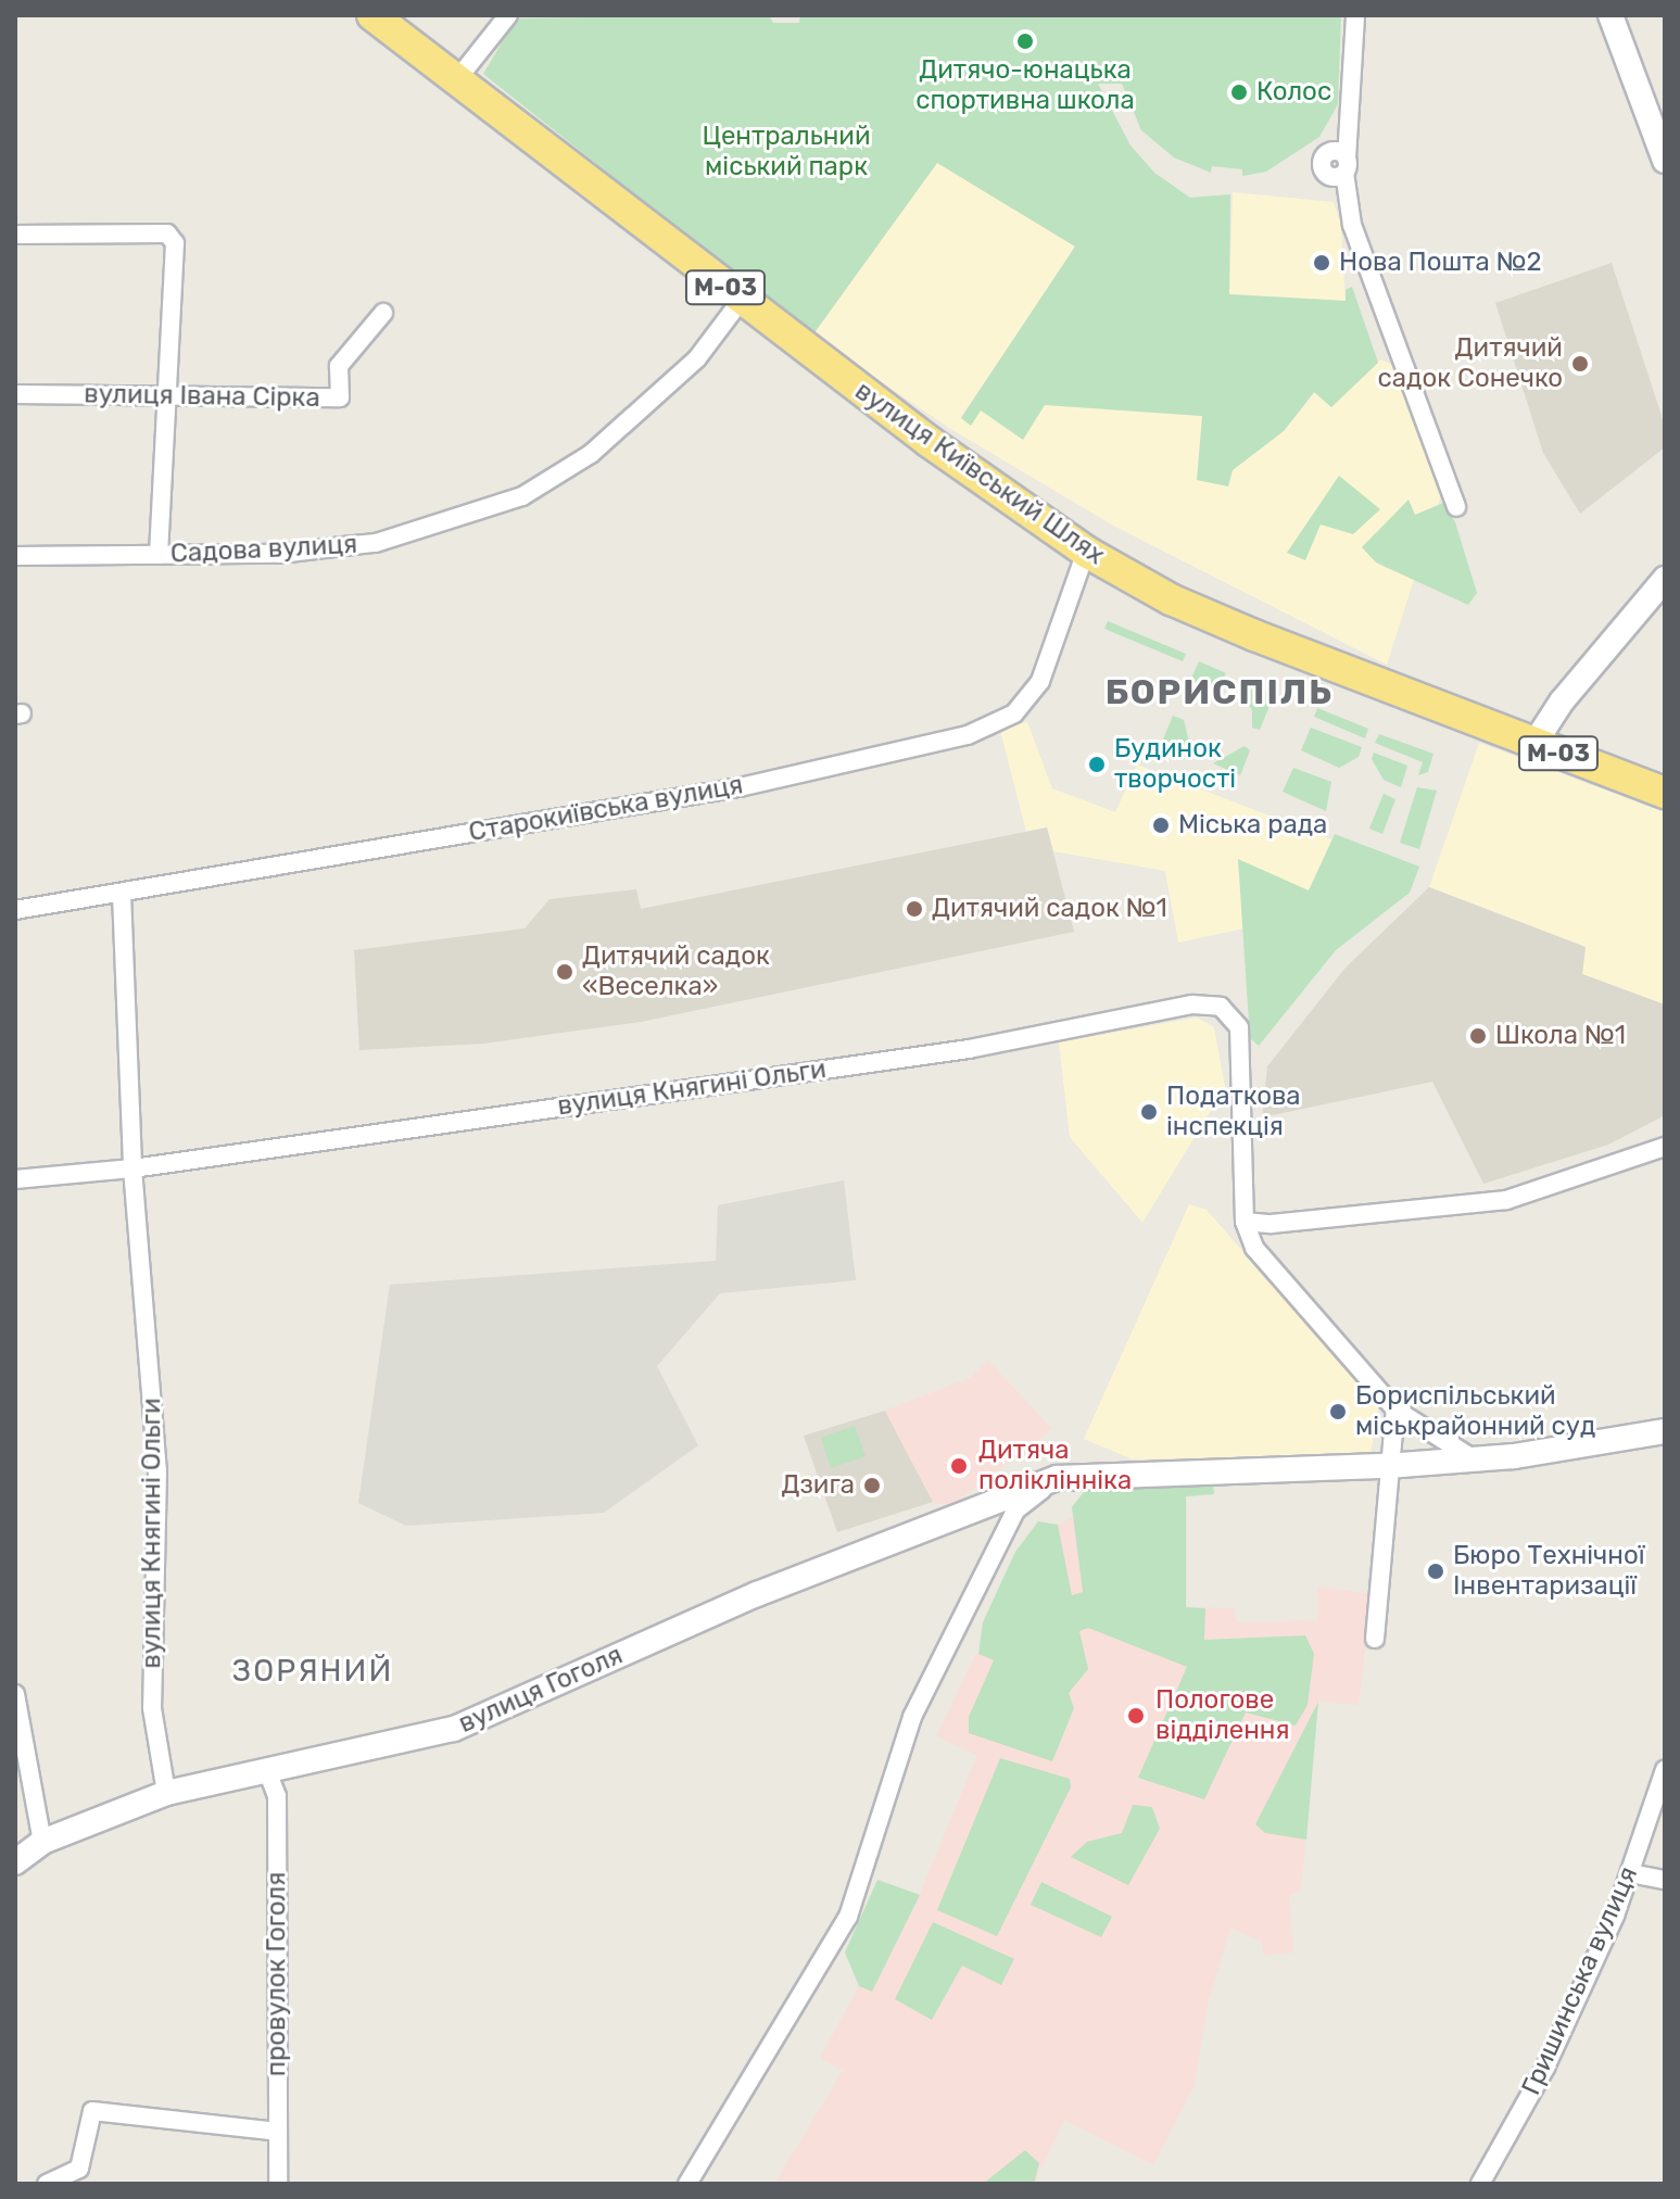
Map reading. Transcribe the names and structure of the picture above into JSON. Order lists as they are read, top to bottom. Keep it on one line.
{"streets":{"highway":["М-03","вулиця Київський Шлях"],"street":["вулиця Івана Сірка","Садова вулиця","Старокиївська вулиця","вулиця Княгині Ольги","вулиця Гоголя","провулок Гоголя","Гришинська вулиця"]},"crossings":[["вулиця Київський Шлях","Садова вулиця"],["вулиця Київський Шлях","Старокиївська вулиця"],["Старокиївська вулиця","вулиця Княгині Ольги"],["вулиця Княгині Ольги","вулиця Гоголя"],["вулиця Гоголя","провулок Гоголя"]],"districts":["БОРИСПІЛЬ","ЗОРЯНИЙ"],"parks":["Центральний міський парк"],"places":["Дитячо-юнацька спортивна школа","Колос","Нова Пошта №2","Дитячий садок Сонечко","Будинок творчості","Міська рада","Дитячий садок №1","Дитячий садок «Веселка»","Школа №1","Податкова інспекція","Бориспільський міськрайонний суд","Дитяча поліклінніка","Дзига","Бюро Технічної Інвентаризації","Пологове відділення"]}
